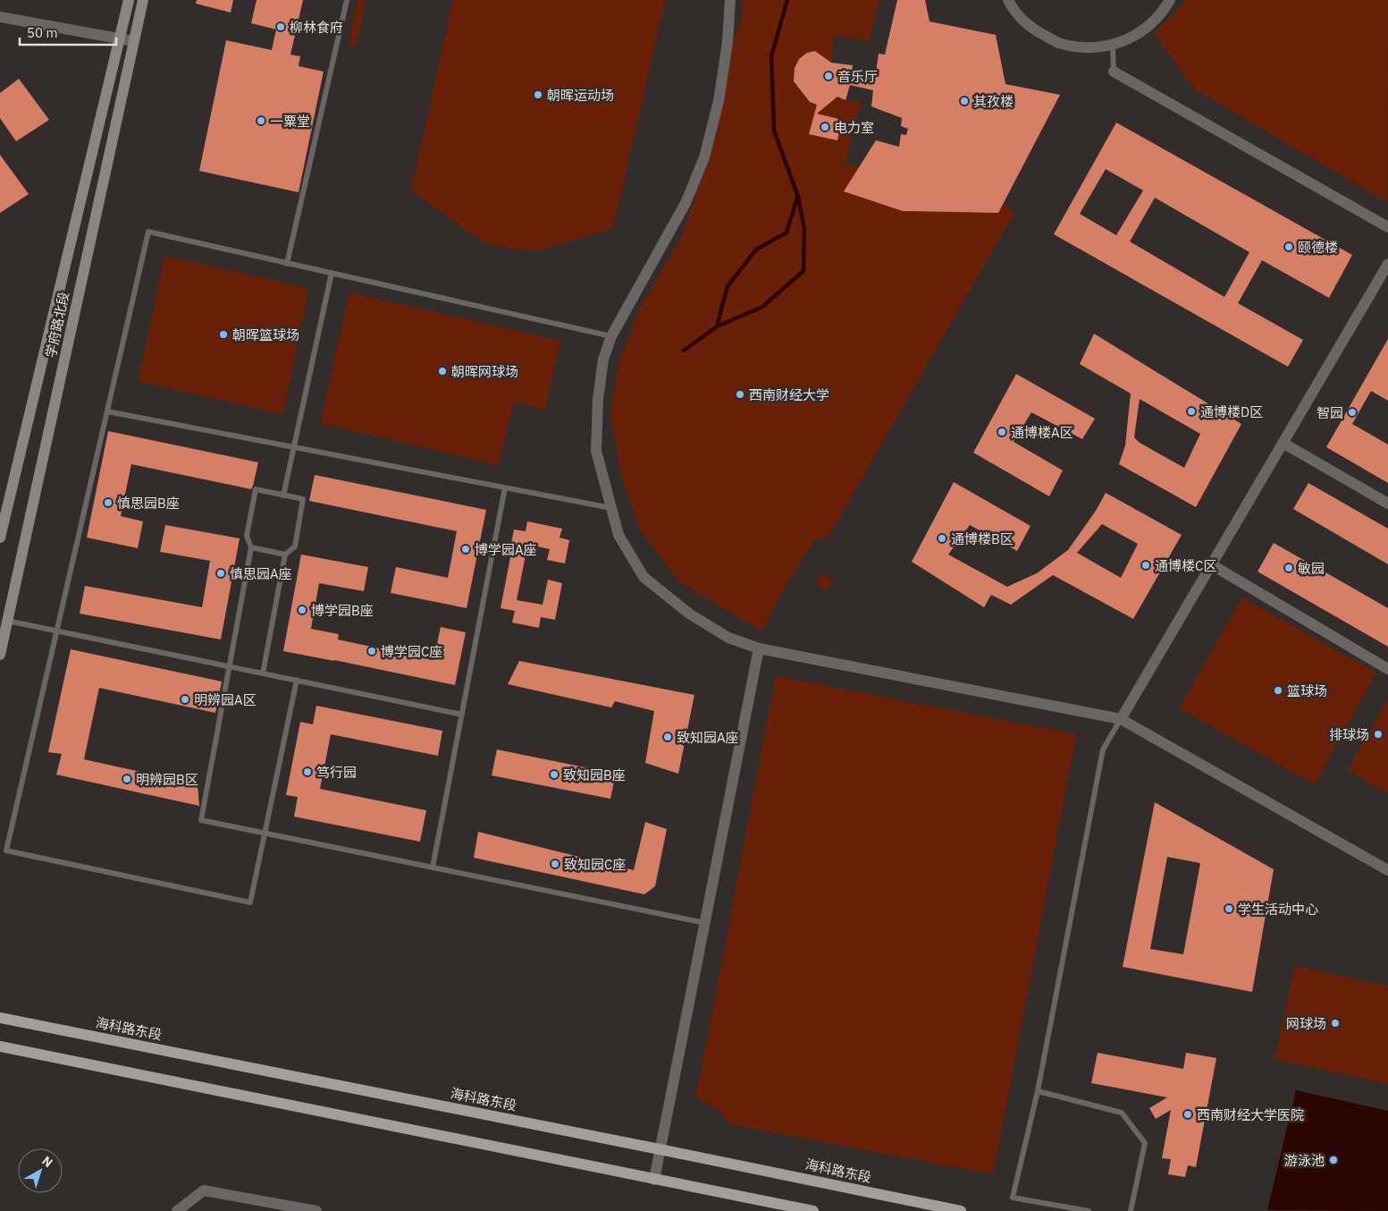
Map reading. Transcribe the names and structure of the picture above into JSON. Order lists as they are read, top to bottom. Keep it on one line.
{"streets":{"main road":["学府路北段","海科路东段"]},"places":["柳林食府","音乐厅","朝晖运动场","其孜楼","一粟堂","电力室","颐德楼","朝晖篮球场","朝晖网球场","西南财经大学","通博楼D区","智园","通博楼A区","慎思园B座","通博楼B区","博学园A座","通博楼C区","敏园","慎思园A座","博学园B座","博学园C座","篮球场","明辨园A区","排球场","致知园A座","笃行园","致知园B座","明辨园B区","致知园C座","学生活动中心","网球场","西南财经大学医院","游泳池"],"scale_bar":"50 m","north":"top right"}
